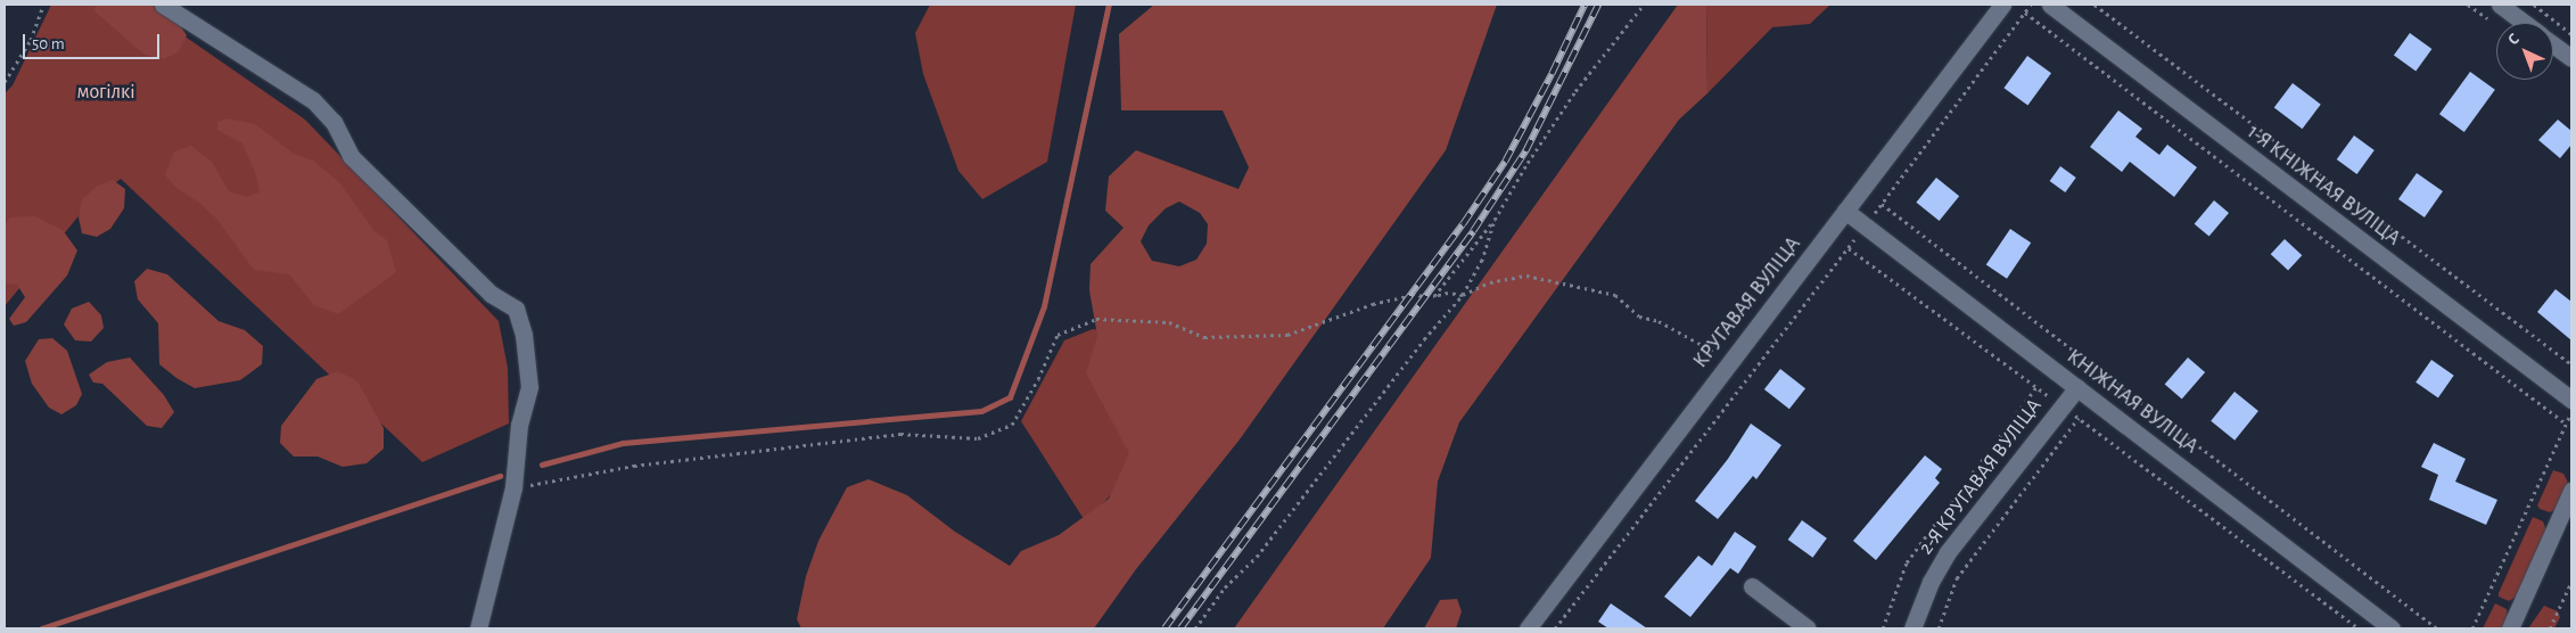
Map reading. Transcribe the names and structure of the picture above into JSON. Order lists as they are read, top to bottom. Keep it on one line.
{"streets":{"street":["1-Я КНІЖНАЯ ВУЛІЦА","КРУГАВАЯ ВУЛІЦА","КНІЖНАЯ ВУЛІЦА","2-Я КРУГАВАЯ ВУЛІЦА"]},"crossings":[["КРУГАВАЯ ВУЛІЦА","КНІЖНАЯ ВУЛІЦА"],["КНІЖНАЯ ВУЛІЦА","2-Я КРУГАВАЯ ВУЛІЦА"]],"parks":["могілкі"],"scale_bar":"50 m","north":"top left"}
